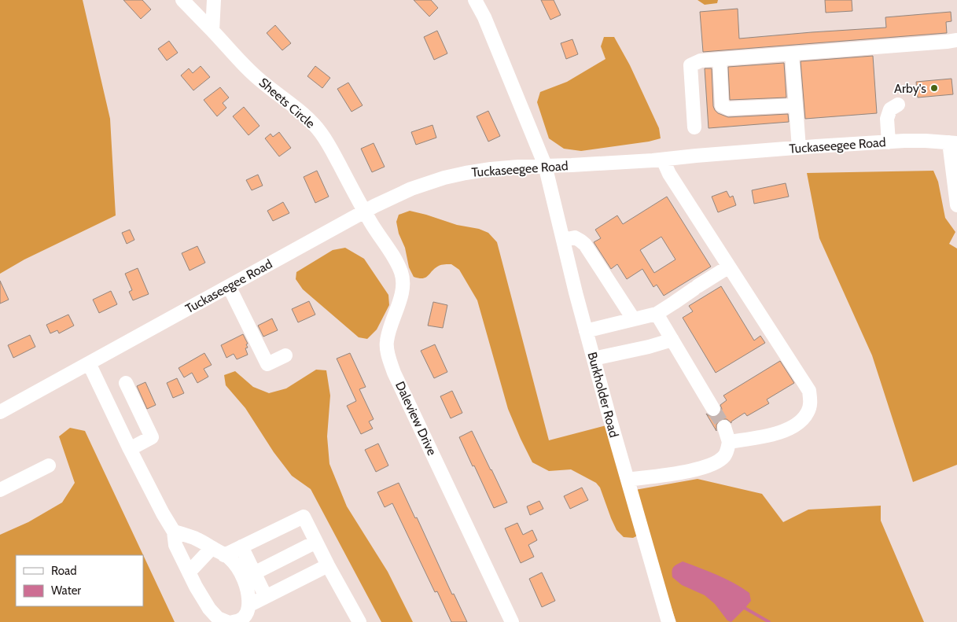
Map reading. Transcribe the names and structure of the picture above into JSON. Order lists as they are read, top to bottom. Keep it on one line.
{"streets":{"street":["Sheets Circle","Tuckaseegee Road","Burkholder Road","Daleview Drive"]},"crossings":[["Sheets Circle","Tuckaseegee Road"],["Sheets Circle","Daleview Drive"],["Tuckaseegee Road","Burkholder Road"],["Tuckaseegee Road","Daleview Drive"]],"places":["Arby's"],"legend":["Road","Water"]}
